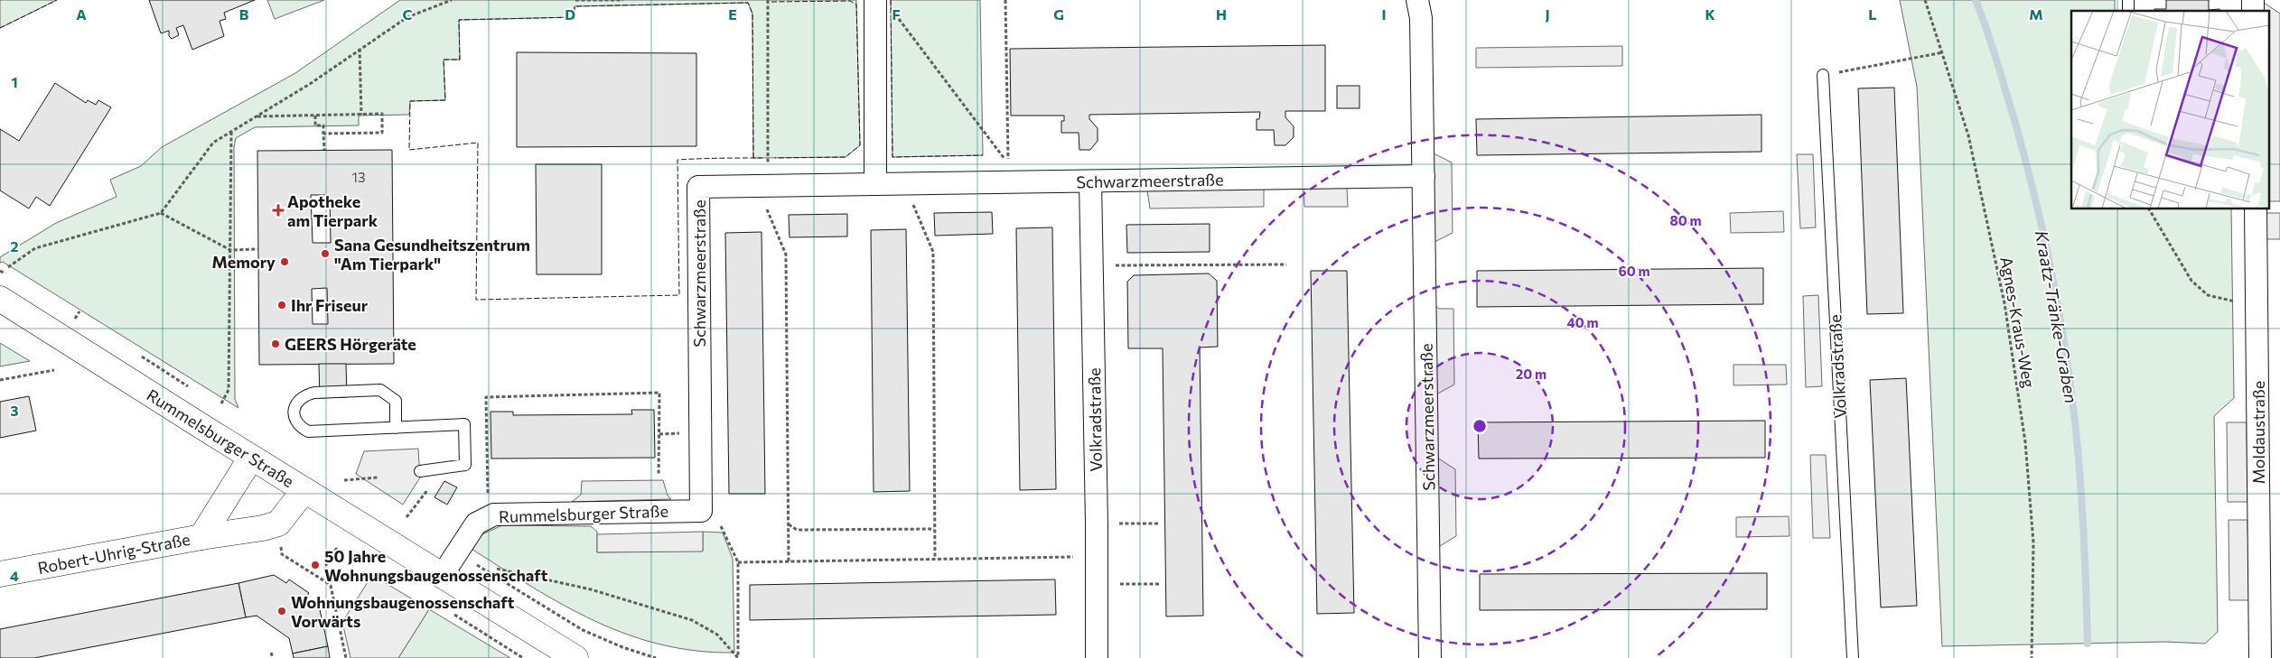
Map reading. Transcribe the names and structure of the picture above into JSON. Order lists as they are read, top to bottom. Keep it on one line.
{"streets":{"street":["Schwarzmeerstraße","Volkradstraße","Moldaustraße","Rummelsburger Straße","Robert-Uhrig-Straße"],"path":["Agnes-Kraus-Weg"]},"crossings":[["Schwarzmeerstraße","Volkradstraße"],["Schwarzmeerstraße","Rummelsburger Straße"],["Rummelsburger Straße","Robert-Uhrig-Straße"]],"water":["Kraatz-Tränke-Graben"],"places":{"health":["Apotheke am Tierpark"],"other":["Sana Gesundheitszentrum \"Am Tierpark\"","Memory","Ihr Friseur","GEERS Hörgeräte","50 Jahre Wohnungsbaugenossenschaft","Wohnungsbaugenossenschaft Vorwärts"]},"house_numbers":["13"],"grid":{"columns":["A","B","C","D","E","F","G","H","I","J","K","L","M"],"rows":["1","2","3","4"]},"rings":["80 m","60 m","40 m","20 m"]}
